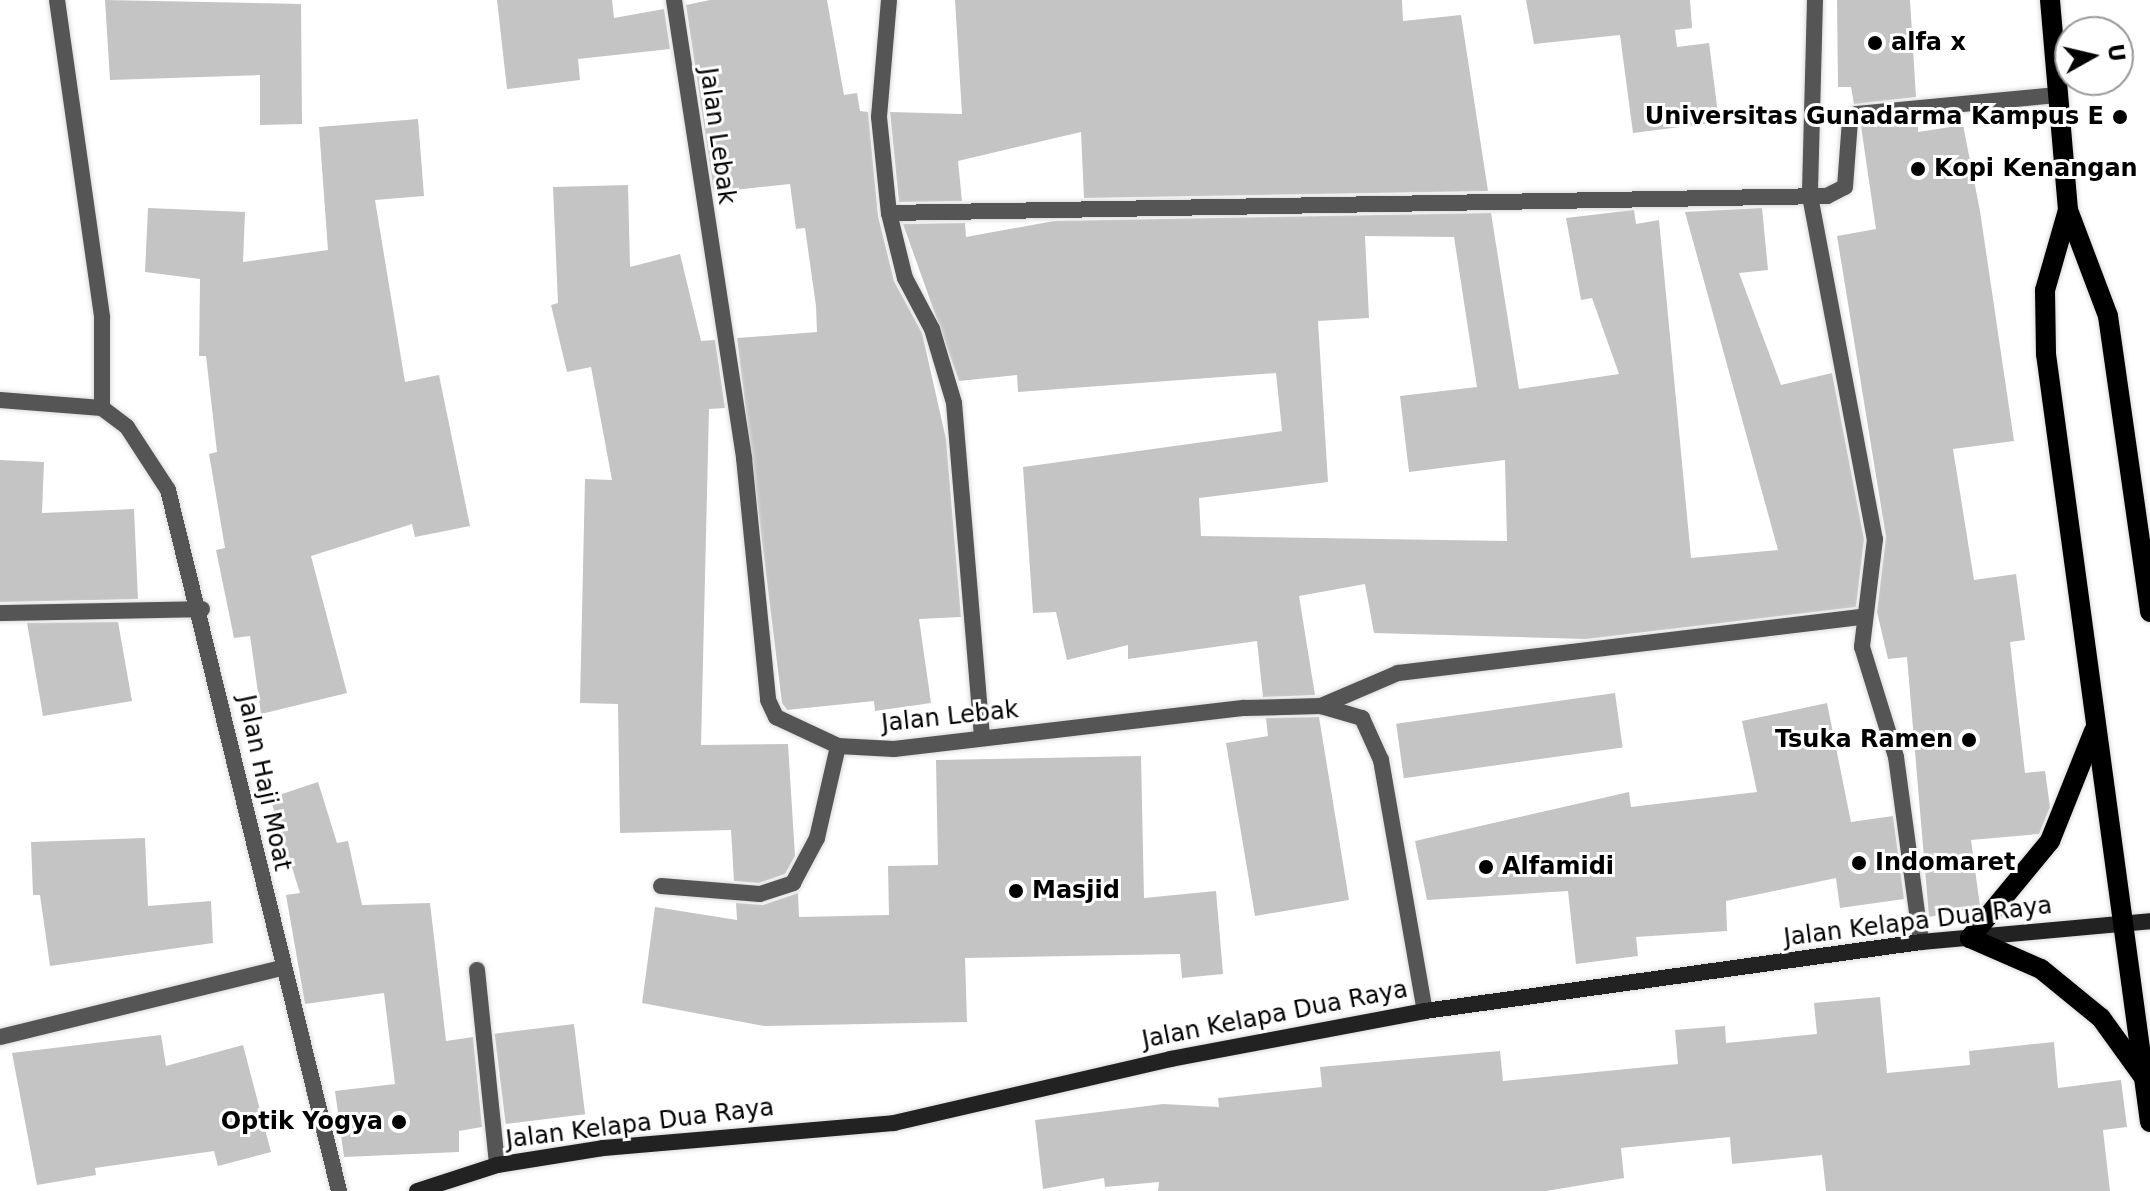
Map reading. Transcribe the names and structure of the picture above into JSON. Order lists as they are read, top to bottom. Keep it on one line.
{"streets":{"main road":["Jalan Kelapa Dua Raya"],"street":["Jalan Lebak","Jalan Haji Moat"]},"crossings":[["Jalan Lebak","Jalan Kelapa Dua Raya"]],"places":["alfa x","Universitas Gunadarma Kampus E","Kopi Kenangan","Tsuka Ramen","Indomaret","Alfamidi","Masjid","Optik Yogya"],"north":"right"}
